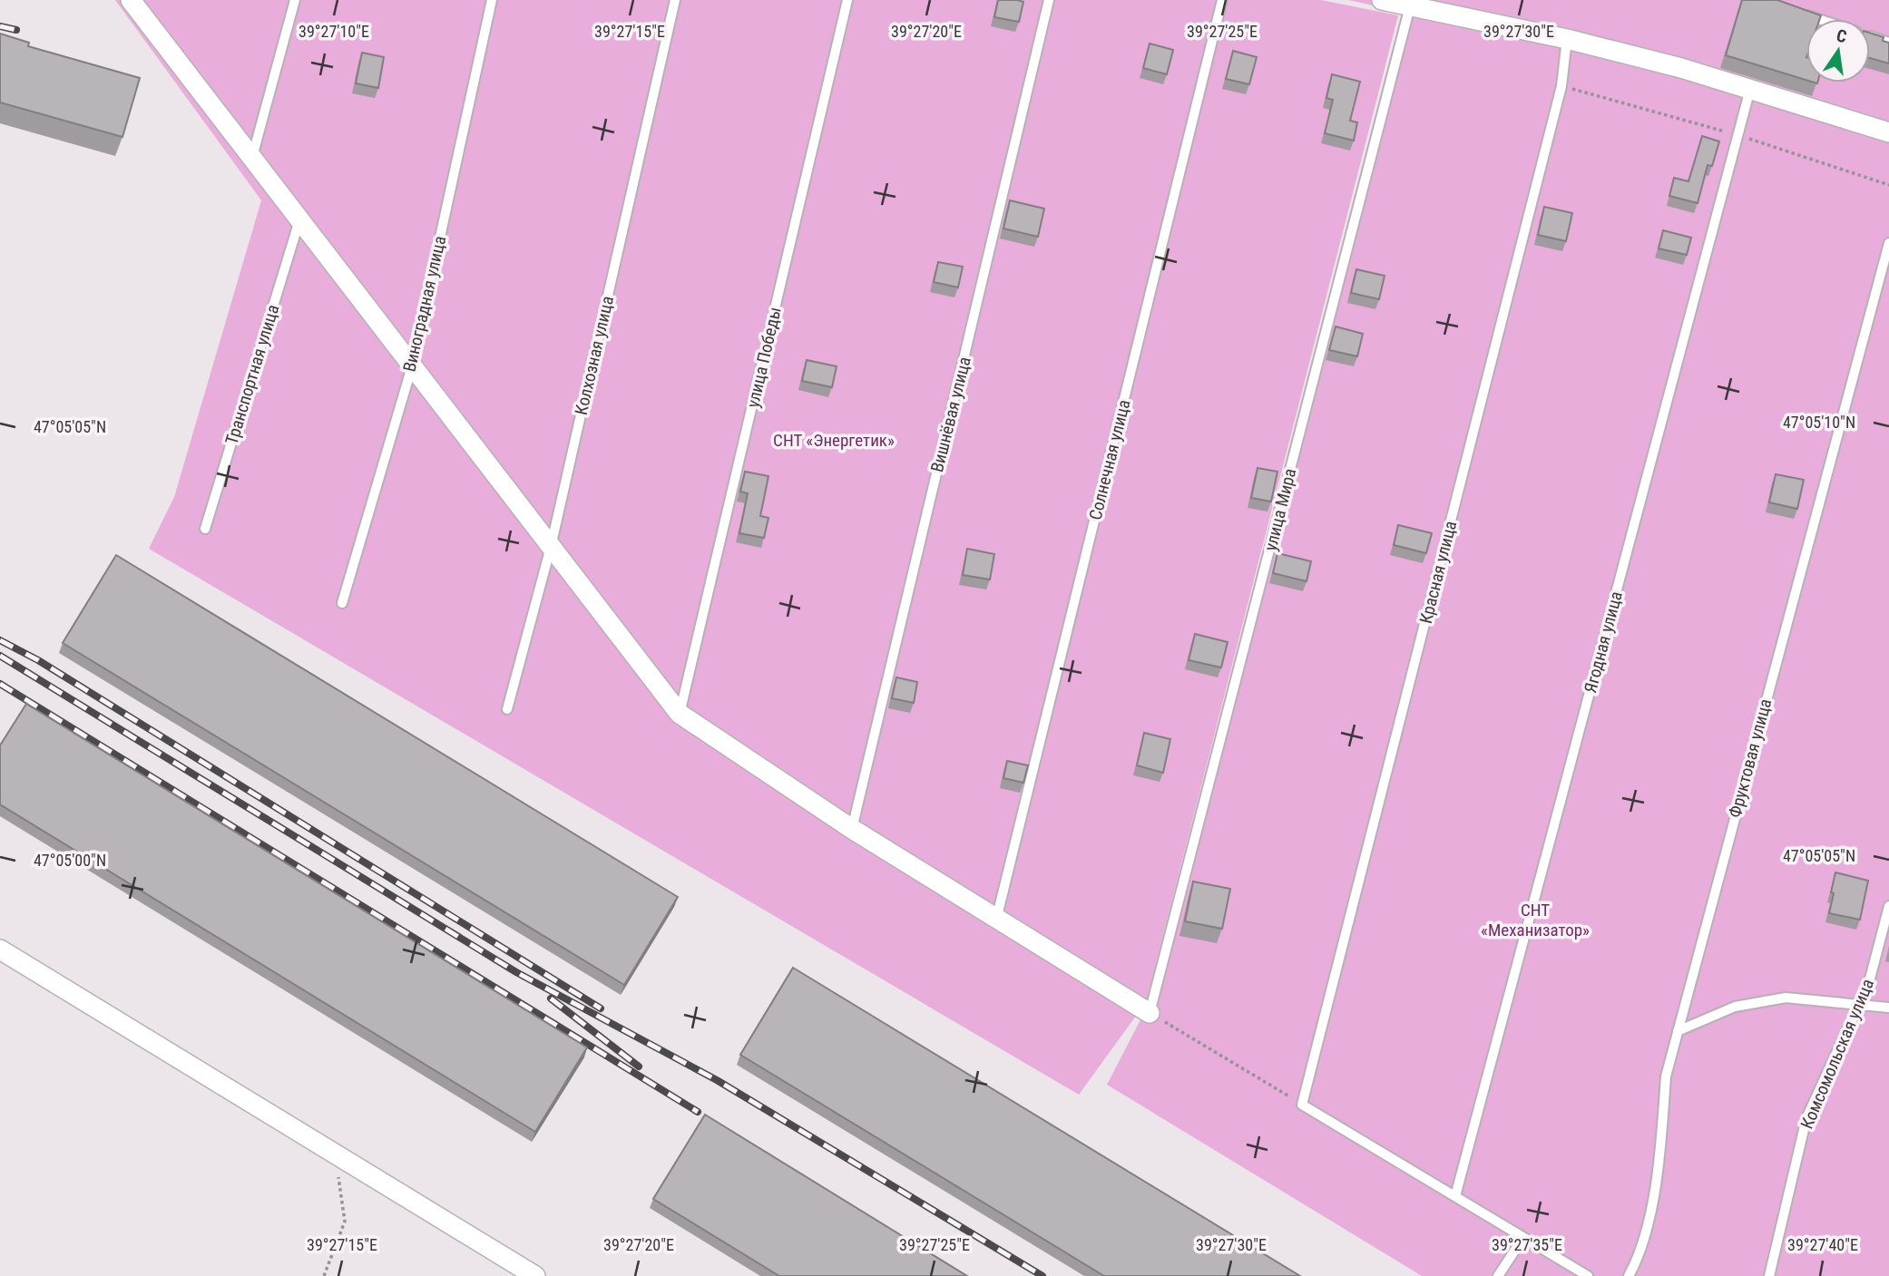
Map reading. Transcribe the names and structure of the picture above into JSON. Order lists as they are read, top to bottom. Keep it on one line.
{"streets":{"lane":["Виноградная улица","Колхозная улица","улица Победы","Транспортная улица","Вишнёвая улица","Солнечная улица","улица Мира","Красная улица","Ягодная улица","Фруктовая улица","Комсомольская улица"]},"parks":["СНТ «Энергетик»","СНТ «Механизатор»"],"north":"top","coordinates":["39°27'10\"E","39°27'15\"E","39°27'20\"E","39°27'25\"E","39°27'30\"E","47°05'10\"N","47°05'05\"N","47°05'00\"N","39°27'35\"E","39°27'40\"E"]}
